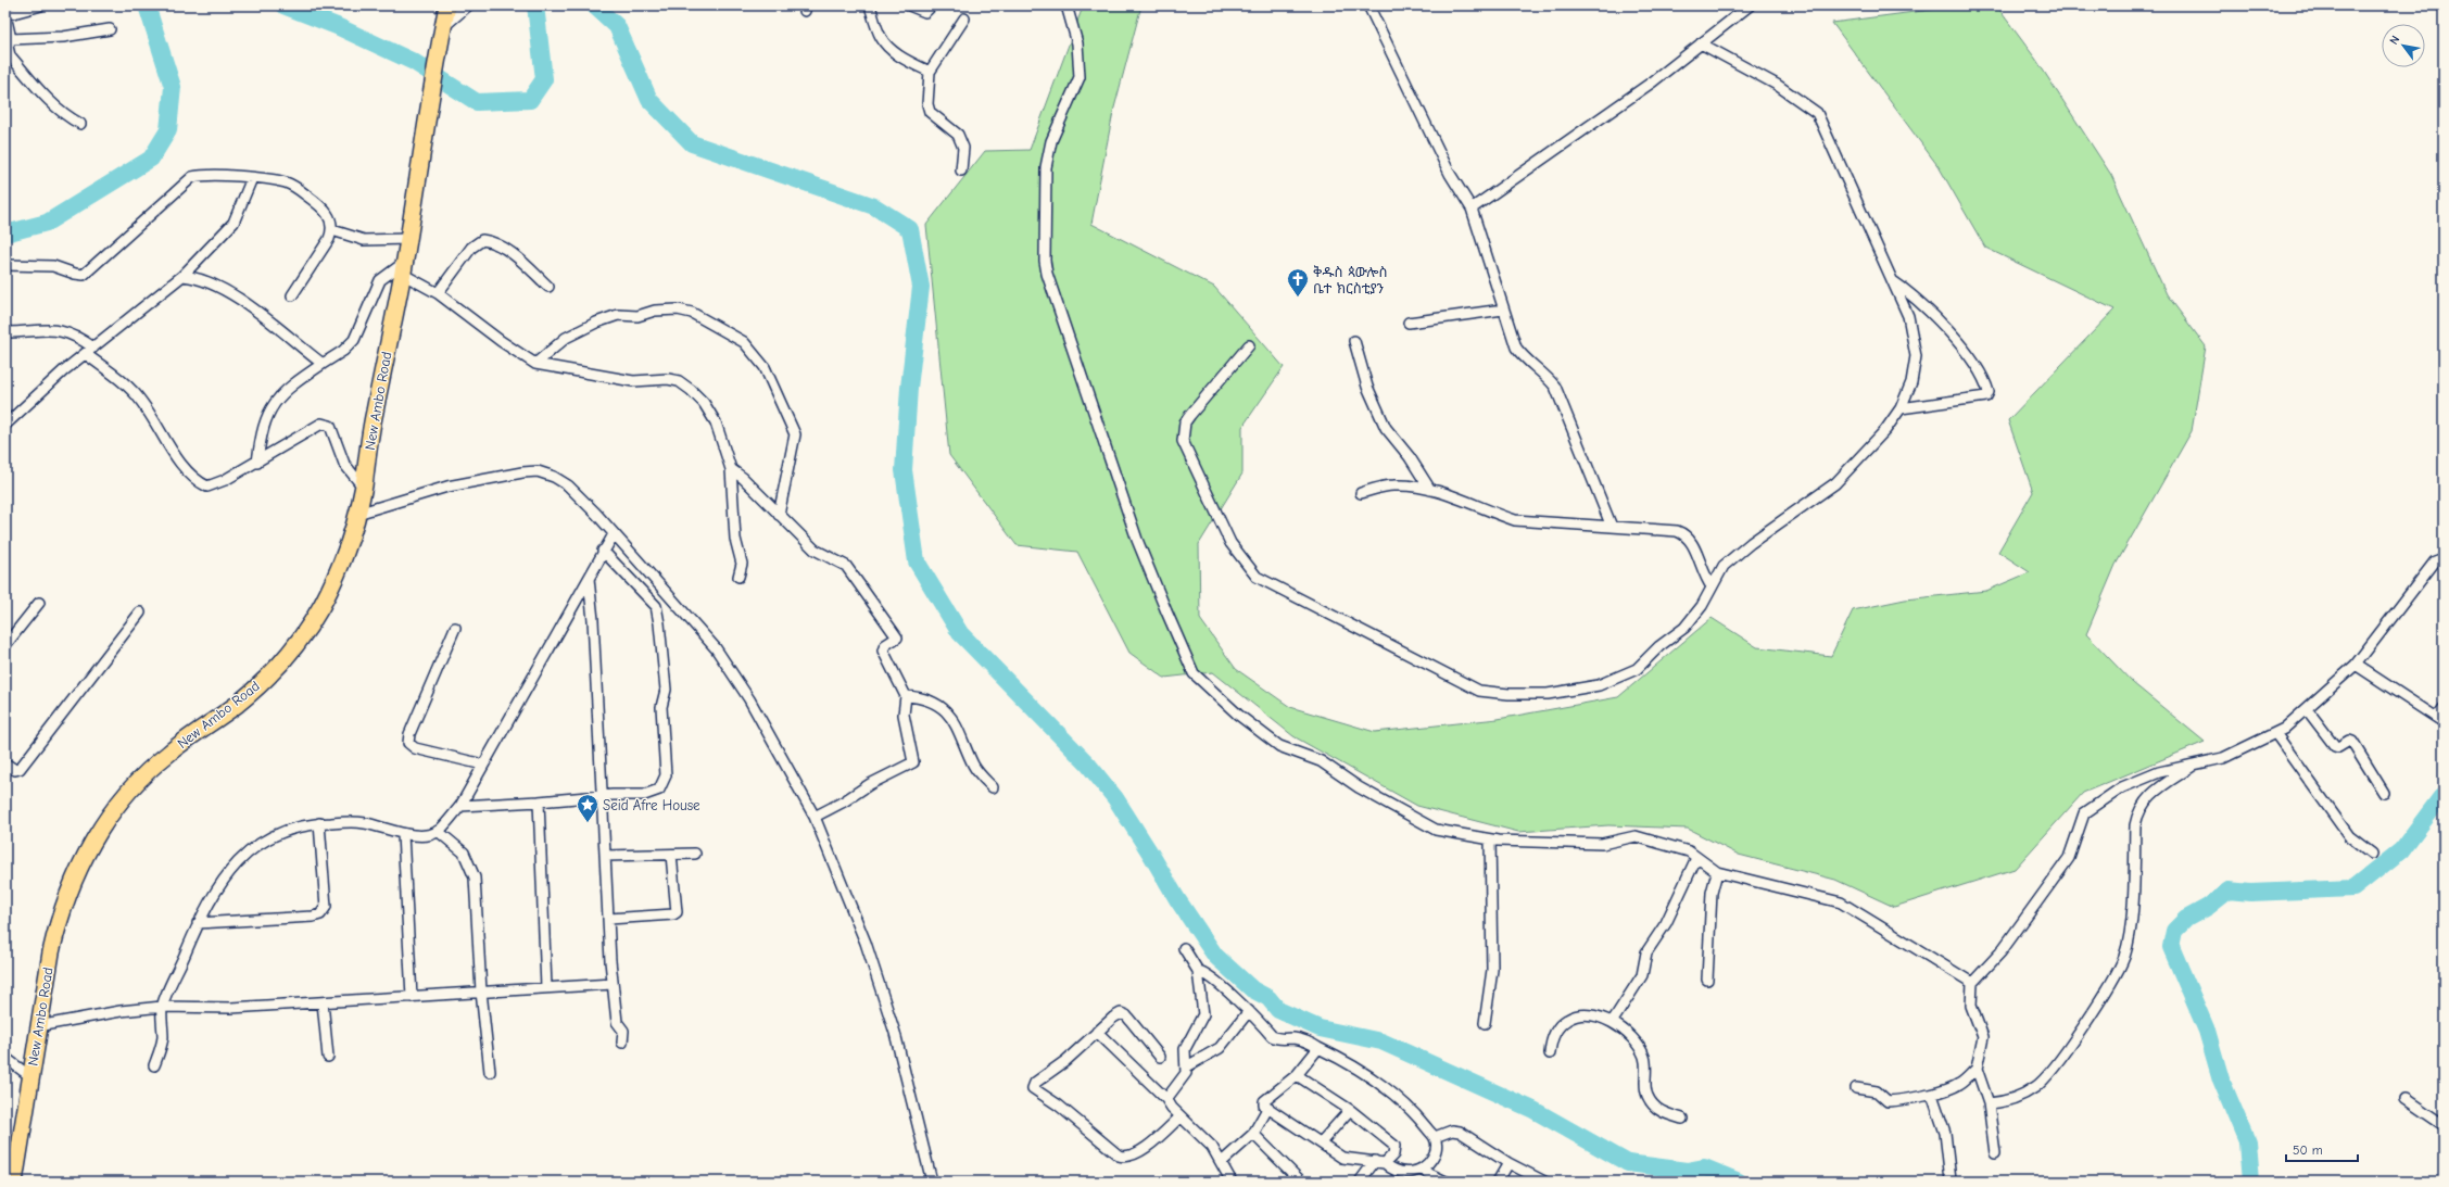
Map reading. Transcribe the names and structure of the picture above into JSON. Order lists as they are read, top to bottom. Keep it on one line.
{"streets":{"main road":["New Ambo Road"]},"places":{"church":["ቅዱስ ጳውሎስ ቤተ ክርስቲያን"],"place":["Seid Afre House"]},"scale_bar":"50 m","north":"top left"}
